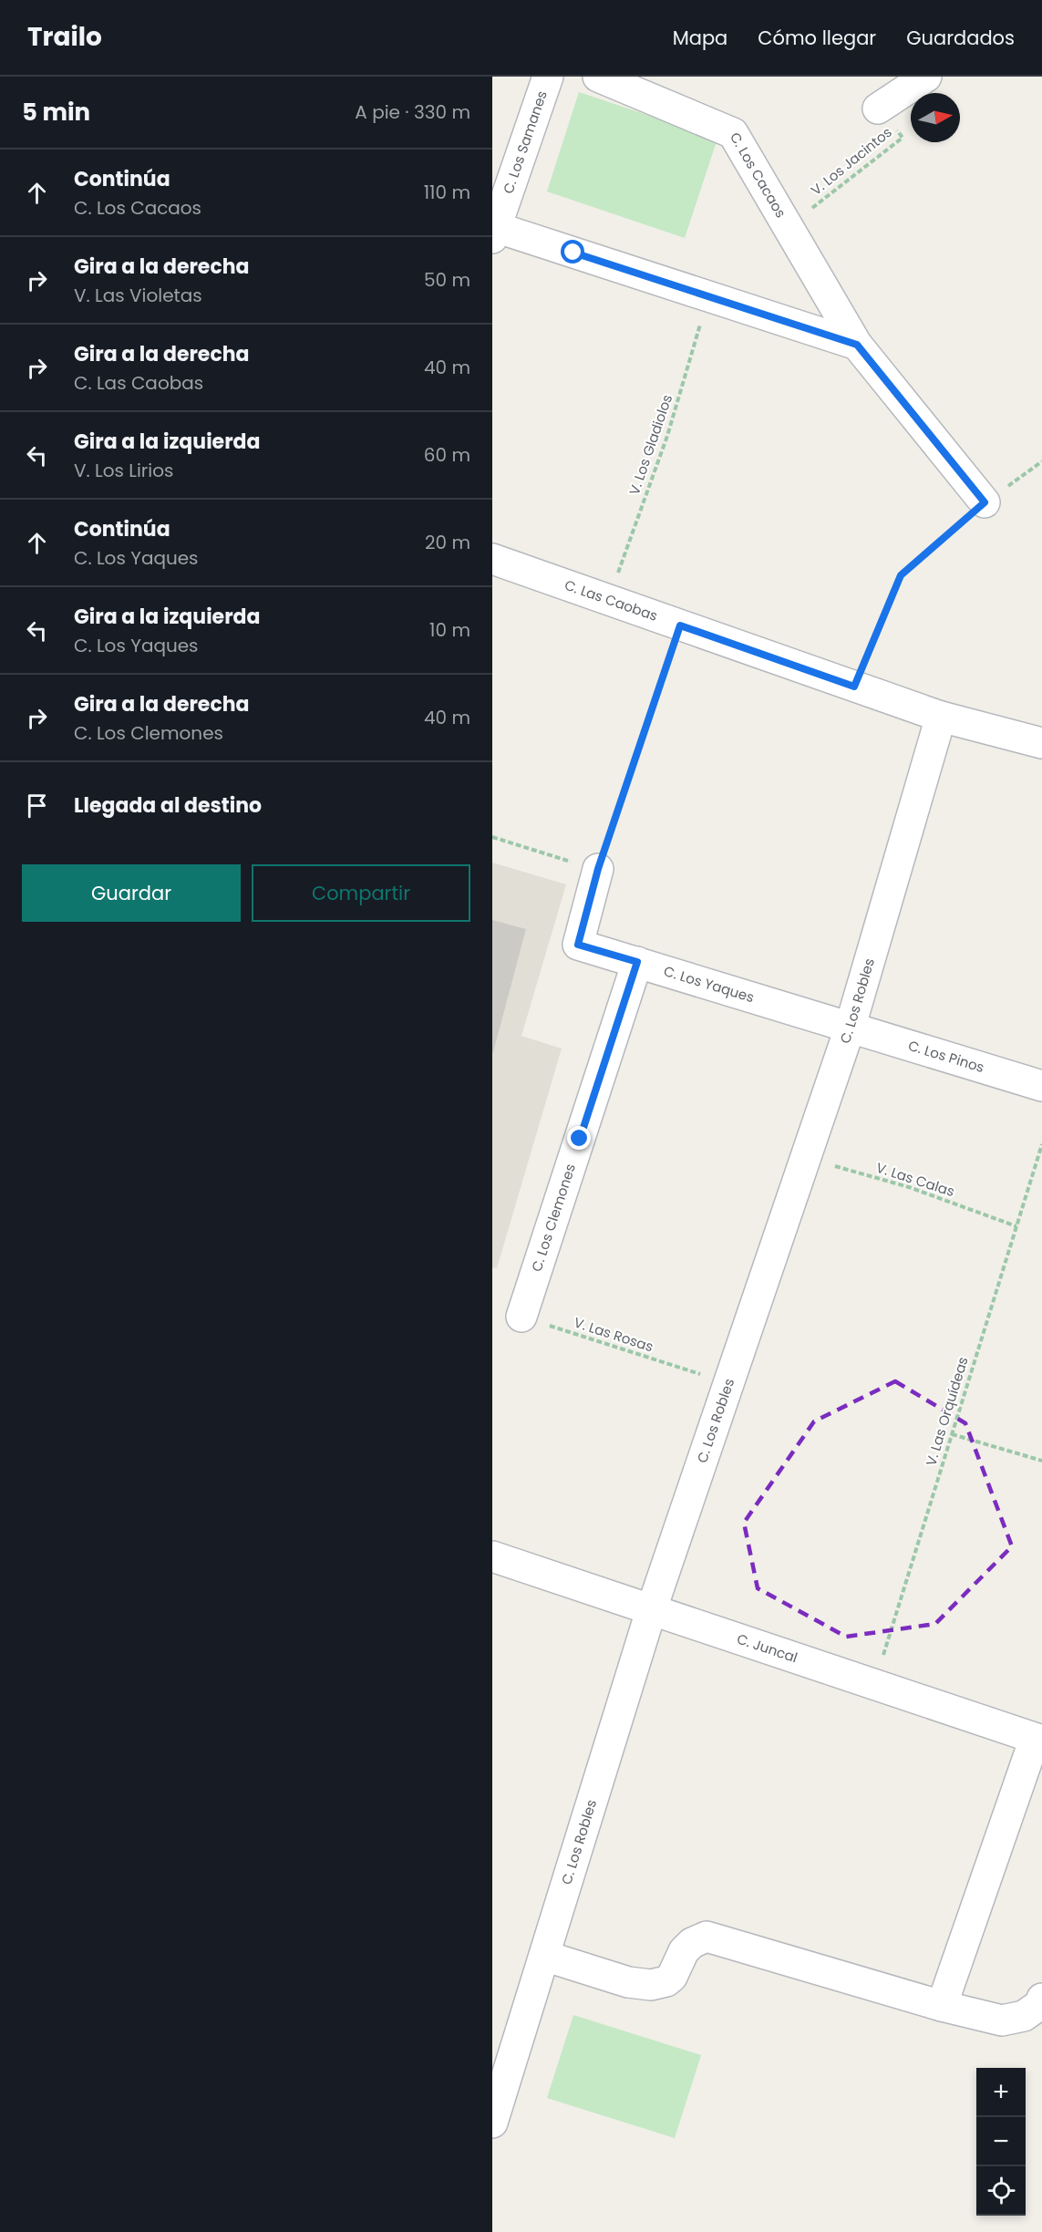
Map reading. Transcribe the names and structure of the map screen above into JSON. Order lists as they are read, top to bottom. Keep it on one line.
{"streets":{"street":["C. Los Samanes","C. Los Cacaos","C. Las Caobas","C. Los Yaques","C. Los Robles","C. Los Pinos","C. Los Clemones","C. Juncal"],"path":["V. Los Jacintos","V. Los Gladiolos","V. Las Calas","V. Las Rosas","V. Las Orquídeas"]},"crossings":[["V. Los Jacintos","C. Los Cacaos"],["C. Las Caobas","C. Los Robles"],["C. Los Yaques","C. Los Robles"],["C. Los Yaques","C. Los Pinos"],["C. Los Yaques","C. Los Clemones"],["C. Los Robles","C. Los Pinos"],["C. Los Robles","V. Las Calas"],["C. Los Robles","V. Las Rosas"],["C. Los Robles","C. Juncal"],["V. Las Calas","V. Las Orquídeas"],["C. Los Clemones","V. Las Rosas"],["V. Las Orquídeas","C. Juncal"]],"north":"right","page":{"header":"Trailo","nav":["Mapa","Cómo llegar","Guardados"],"heading":["5 min","A pie · 330 m"],"list":[["Continúa","C. Los Cacaos","110 m"],["Gira a la derecha","V. Las Violetas","50 m"],["Gira a la derecha","C. Las Caobas","40 m"],["Gira a la izquierda","V. Los Lirios","60 m"],["Continúa","C. Los Yaques","20 m"],["Gira a la izquierda","C. Los Yaques","10 m"],["Gira a la derecha","C. Los Clemones","40 m"],"Llegada al destino"],"buttons":["Guardar","Compartir"],"map_buttons":["+","−"]}}
